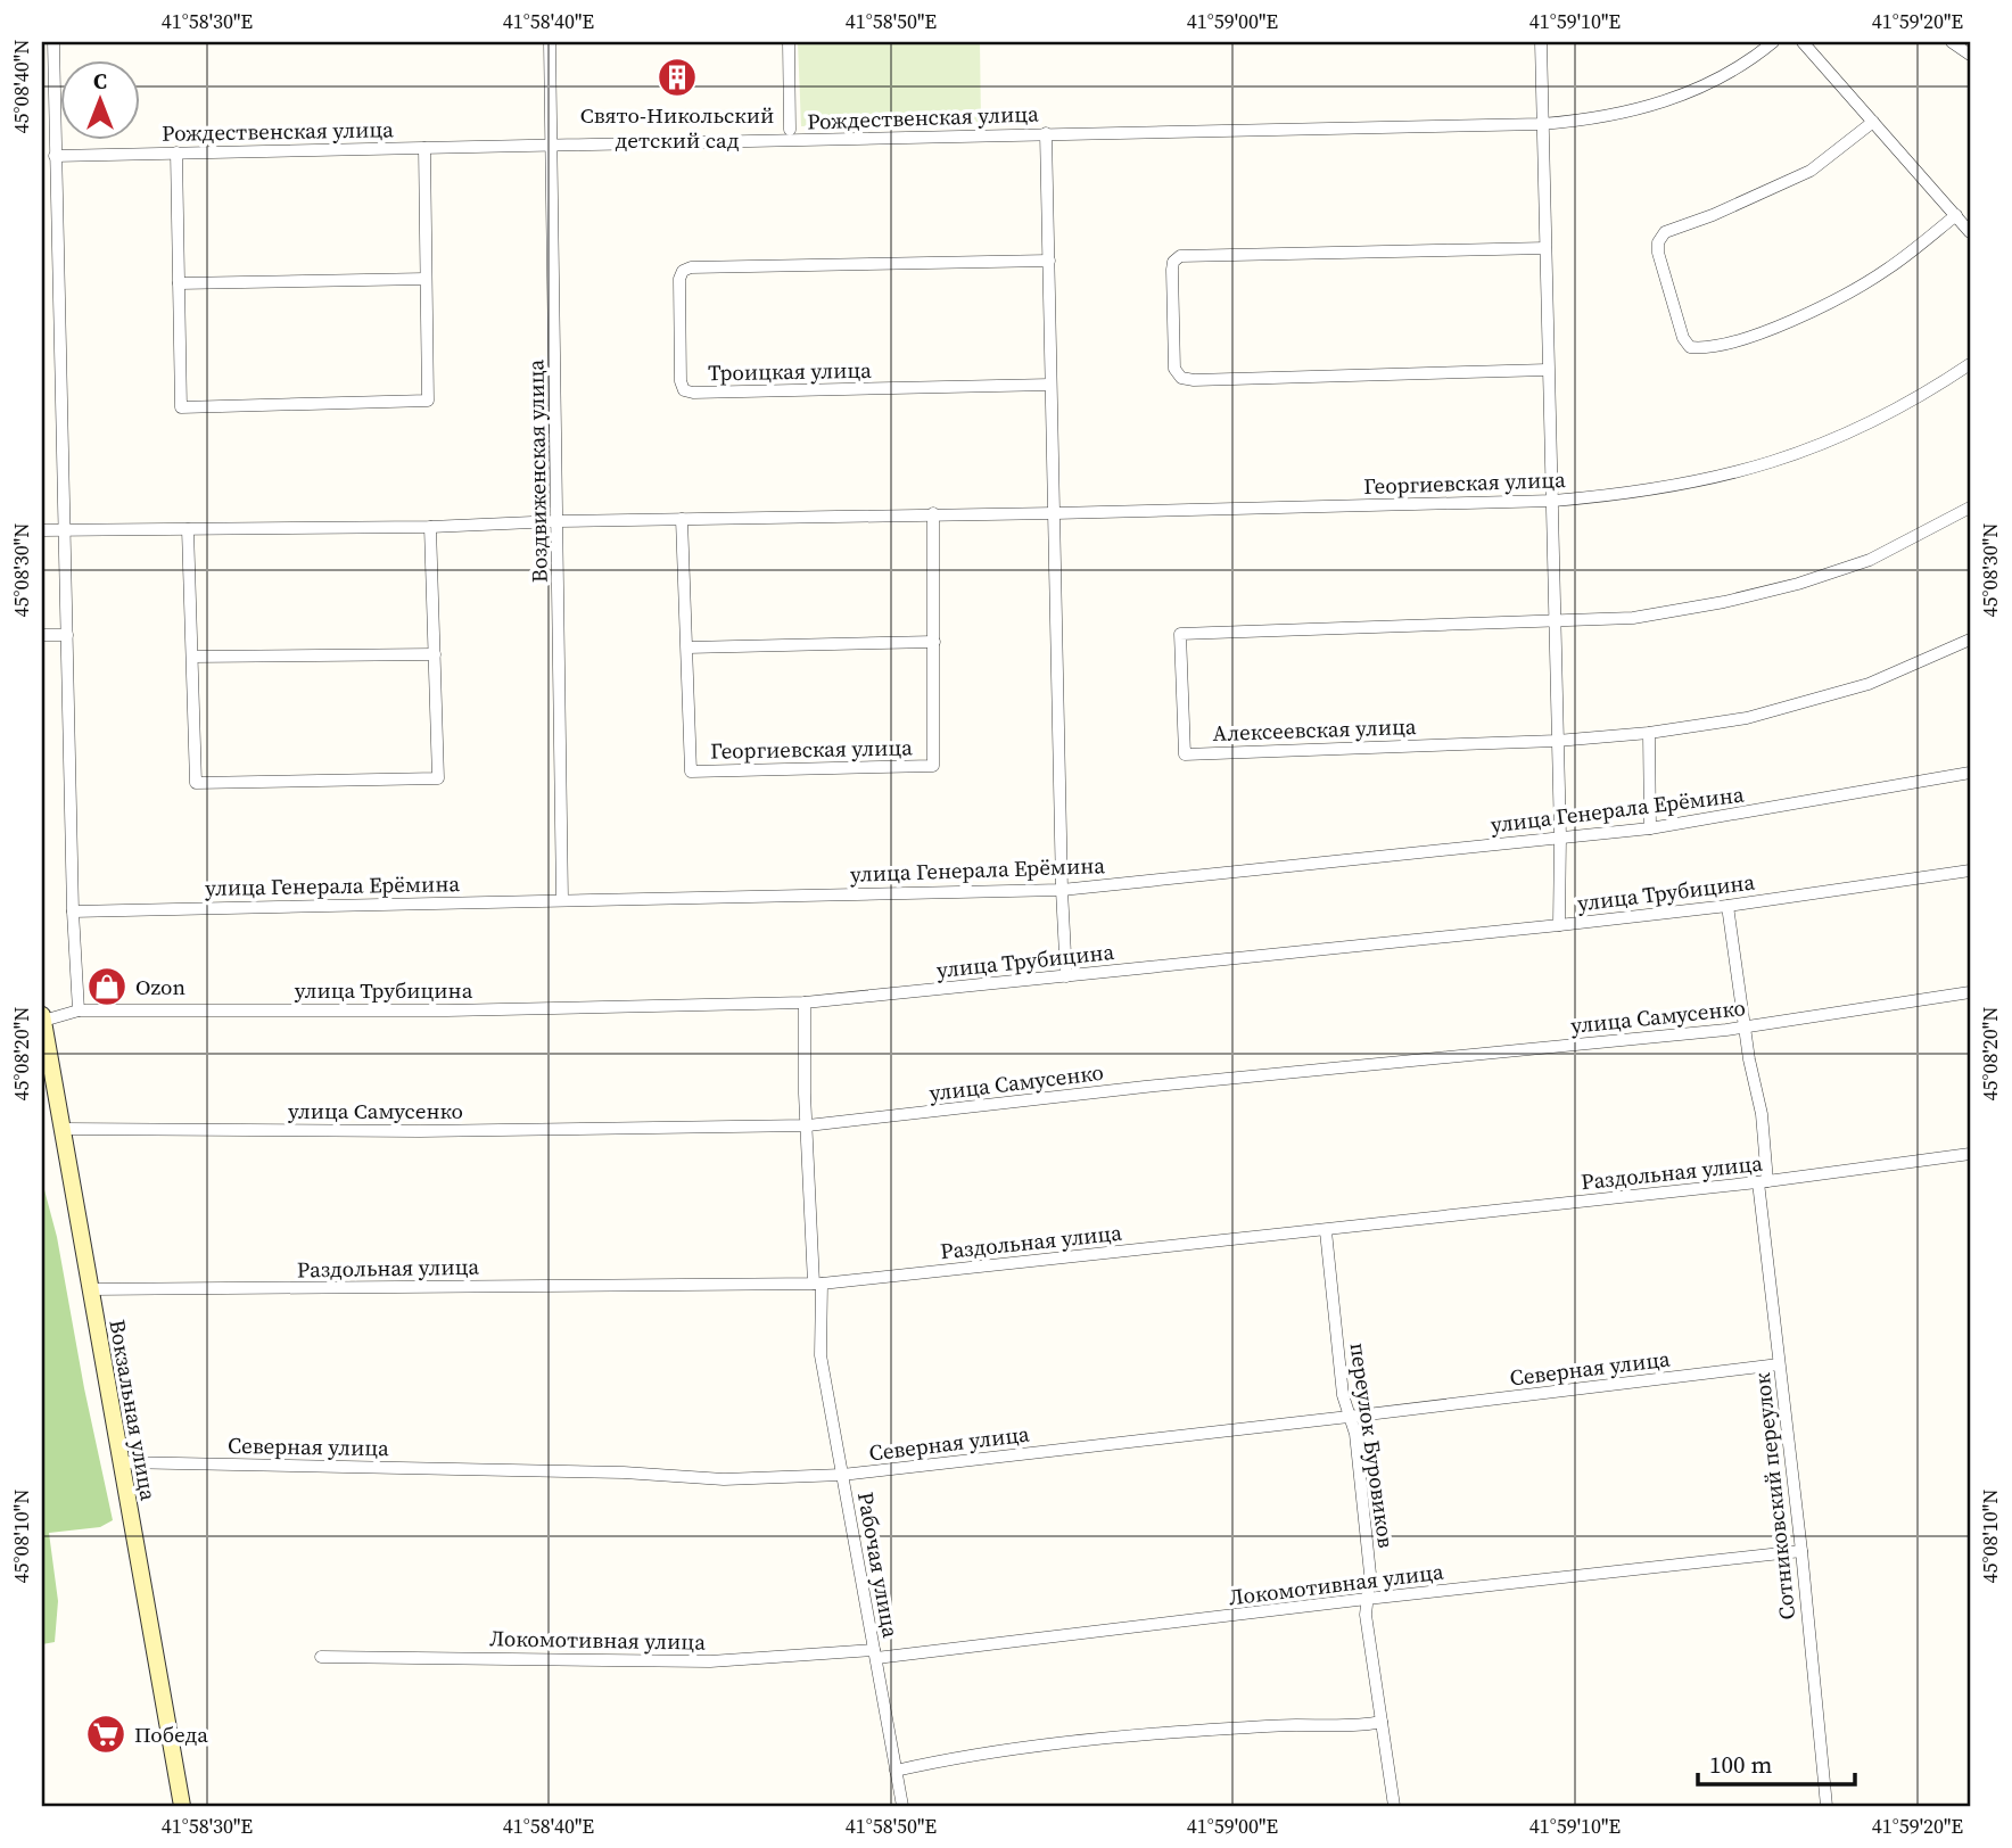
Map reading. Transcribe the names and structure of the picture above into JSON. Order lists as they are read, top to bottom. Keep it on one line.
{"streets":{"main road":["Вокзальная улица"],"street":["Рождественская улица","Троицкая улица","Воздвиженская улица","Георгиевская улица","Алексеевская улица","улица Генерала Ерёмина","улица Трубицина","улица Самусенко","Раздольная улица","Северная улица","переулок Буровиков","Сотниковский переулок","Рабочая улица","Локомотивная улица"]},"crossings":[["Рождественская улица","Воздвиженская улица"],["Воздвиженская улица","Георгиевская улица"],["Воздвиженская улица","улица Генерала Ерёмина"],["улица Трубицина","Вокзальная улица"],["улица Трубицина","Сотниковский переулок"],["улица Трубицина","Рабочая улица"],["улица Самусенко","Вокзальная улица"],["улица Самусенко","Сотниковский переулок"],["улица Самусенко","Рабочая улица"],["Раздольная улица","Вокзальная улица"],["Раздольная улица","переулок Буровиков"],["Раздольная улица","Сотниковский переулок"],["Раздольная улица","Рабочая улица"],["Северная улица","Вокзальная улица"],["Северная улица","переулок Буровиков"],["Северная улица","Сотниковский переулок"],["Северная улица","Рабочая улица"],["переулок Буровиков","Локомотивная улица"],["Сотниковский переулок","Локомотивная улица"],["Рабочая улица","Локомотивная улица"]],"places":{"building":["Свято-Никольский детский сад"],"shop":["Ozon"],"supermarket":["Победа"]},"scale_bar":"100 m","north":"top","coordinates":["41°58'30\"E","41°58'40\"E","41°58'50\"E","41°59'00\"E","41°59'10\"E","41°59'20\"E","45°08'40\"N","45°08'30\"N","45°08'20\"N","45°08'10\"N"]}
